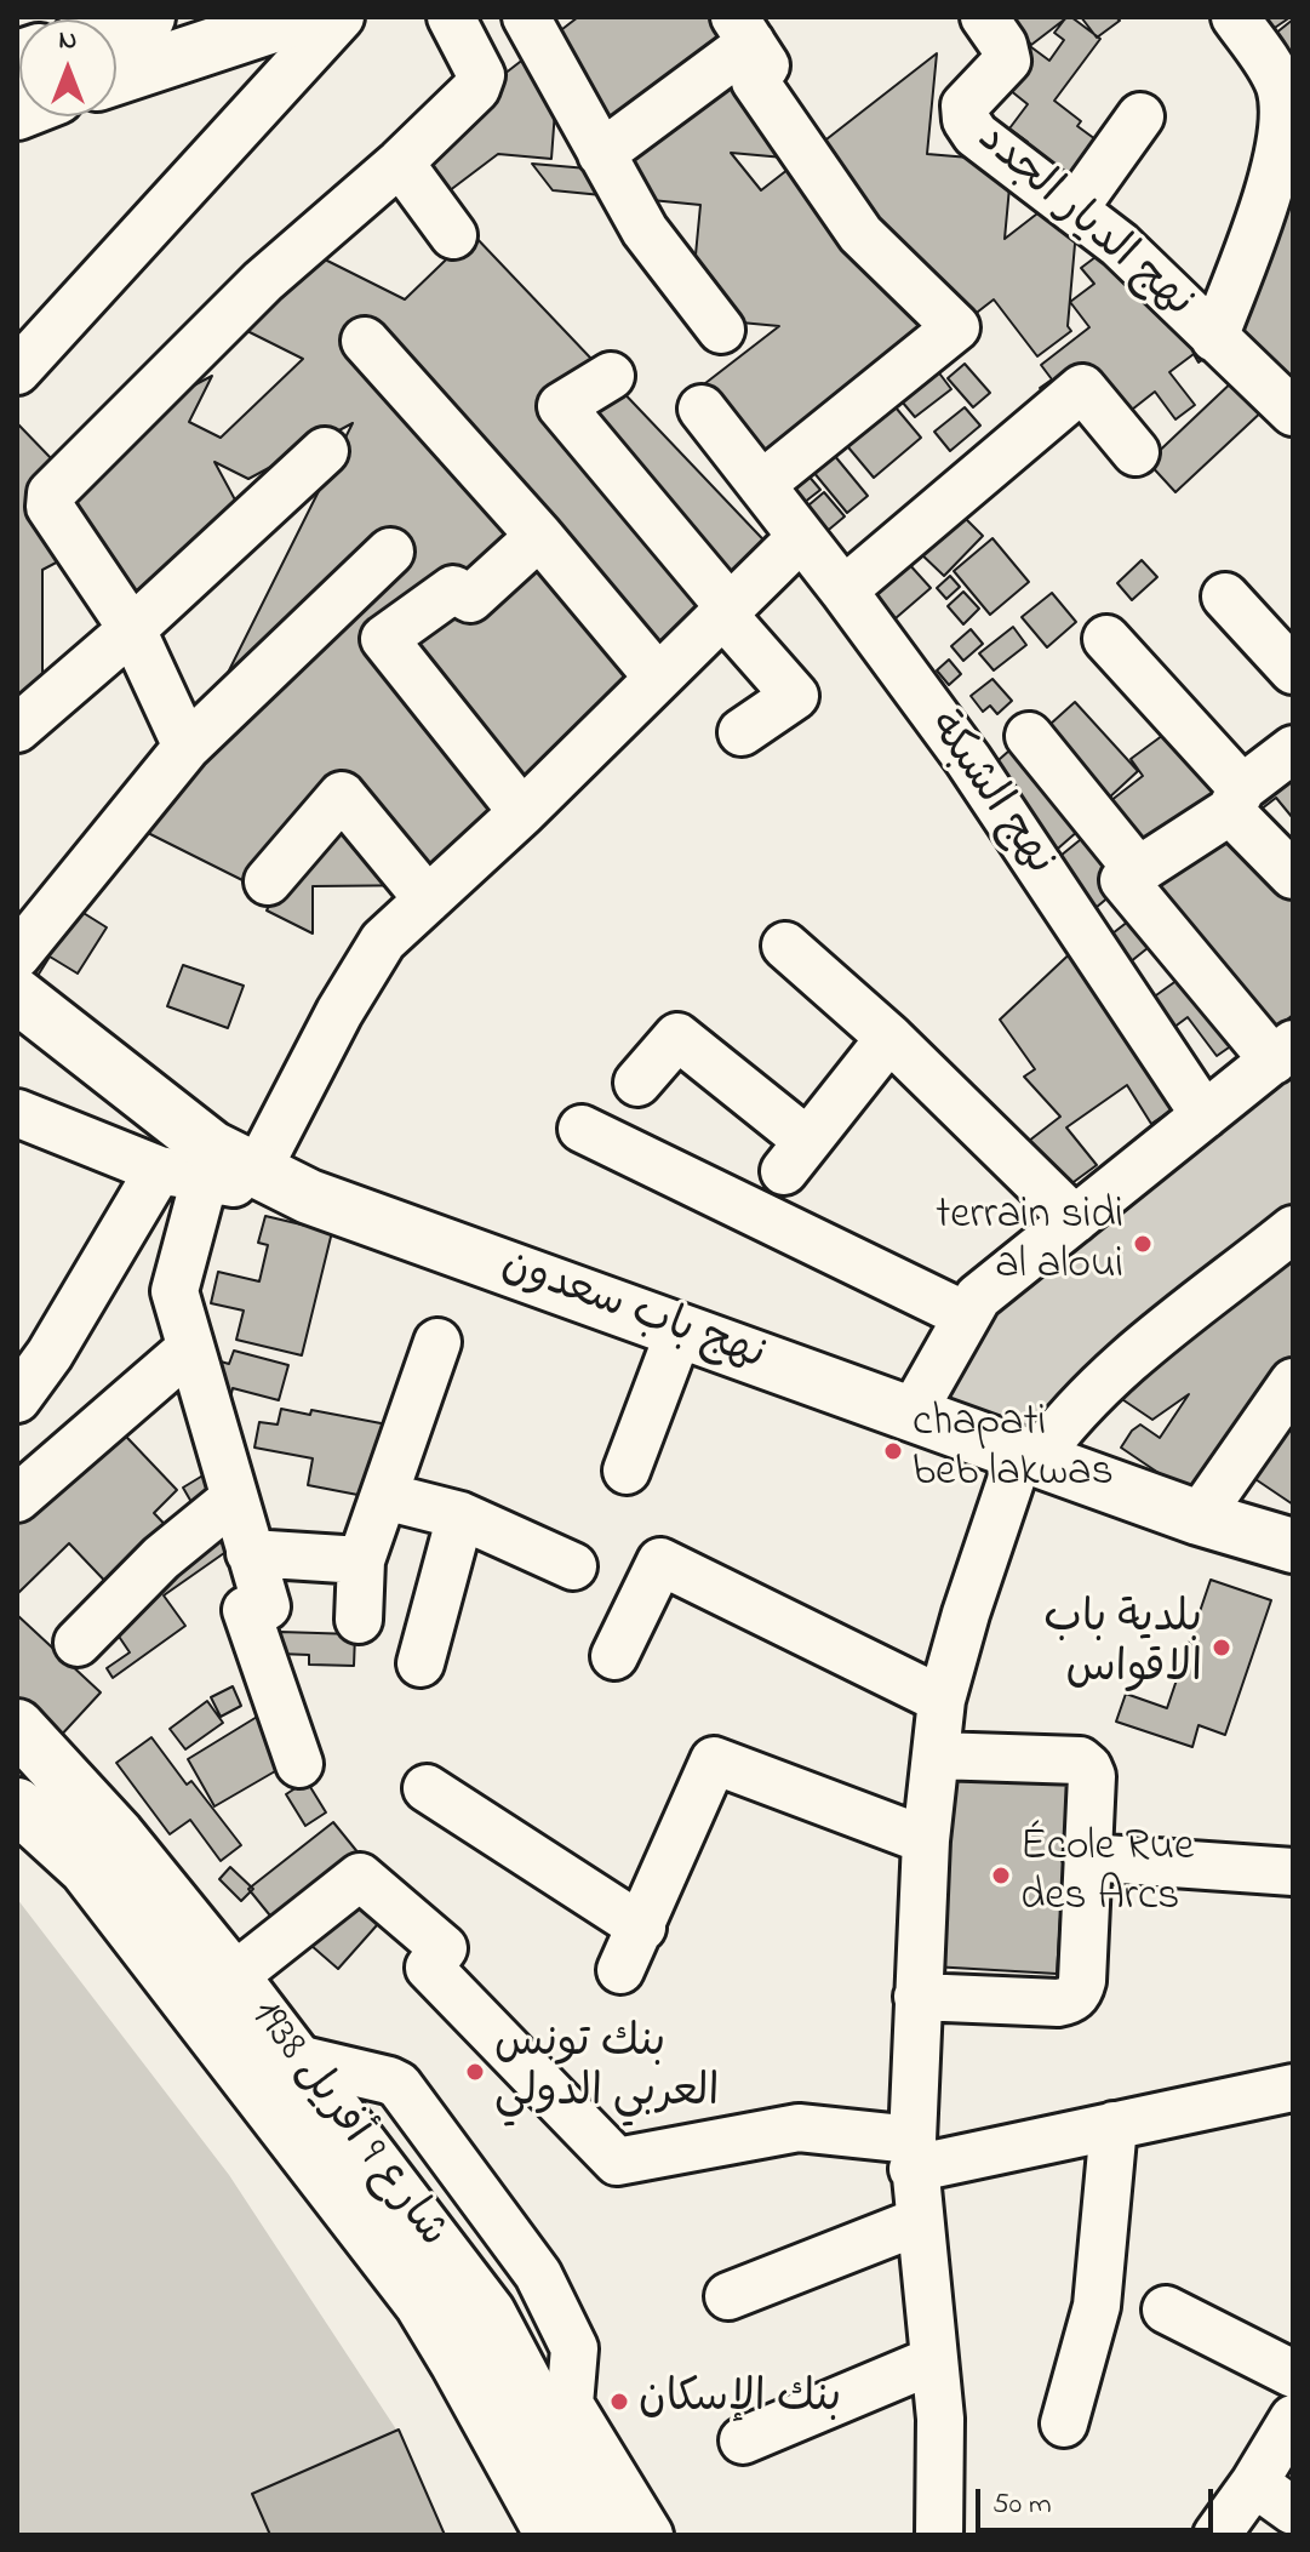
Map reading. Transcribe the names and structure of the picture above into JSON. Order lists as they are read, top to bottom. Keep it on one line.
{"streets":{"main road":["نهج باب سعدون","شارع 9 أفريل 1938"],"street":["نهج الديار الجدد","نهج الشبكة"]},"places":["terrain sidi al aloui","chapati beb lakwas","بلدية باب الاقواس","École Rue des Arcs","بنك تونس العربي الدولي","بنك الإسكان"],"scale_bar":"50 m","north":"top"}
